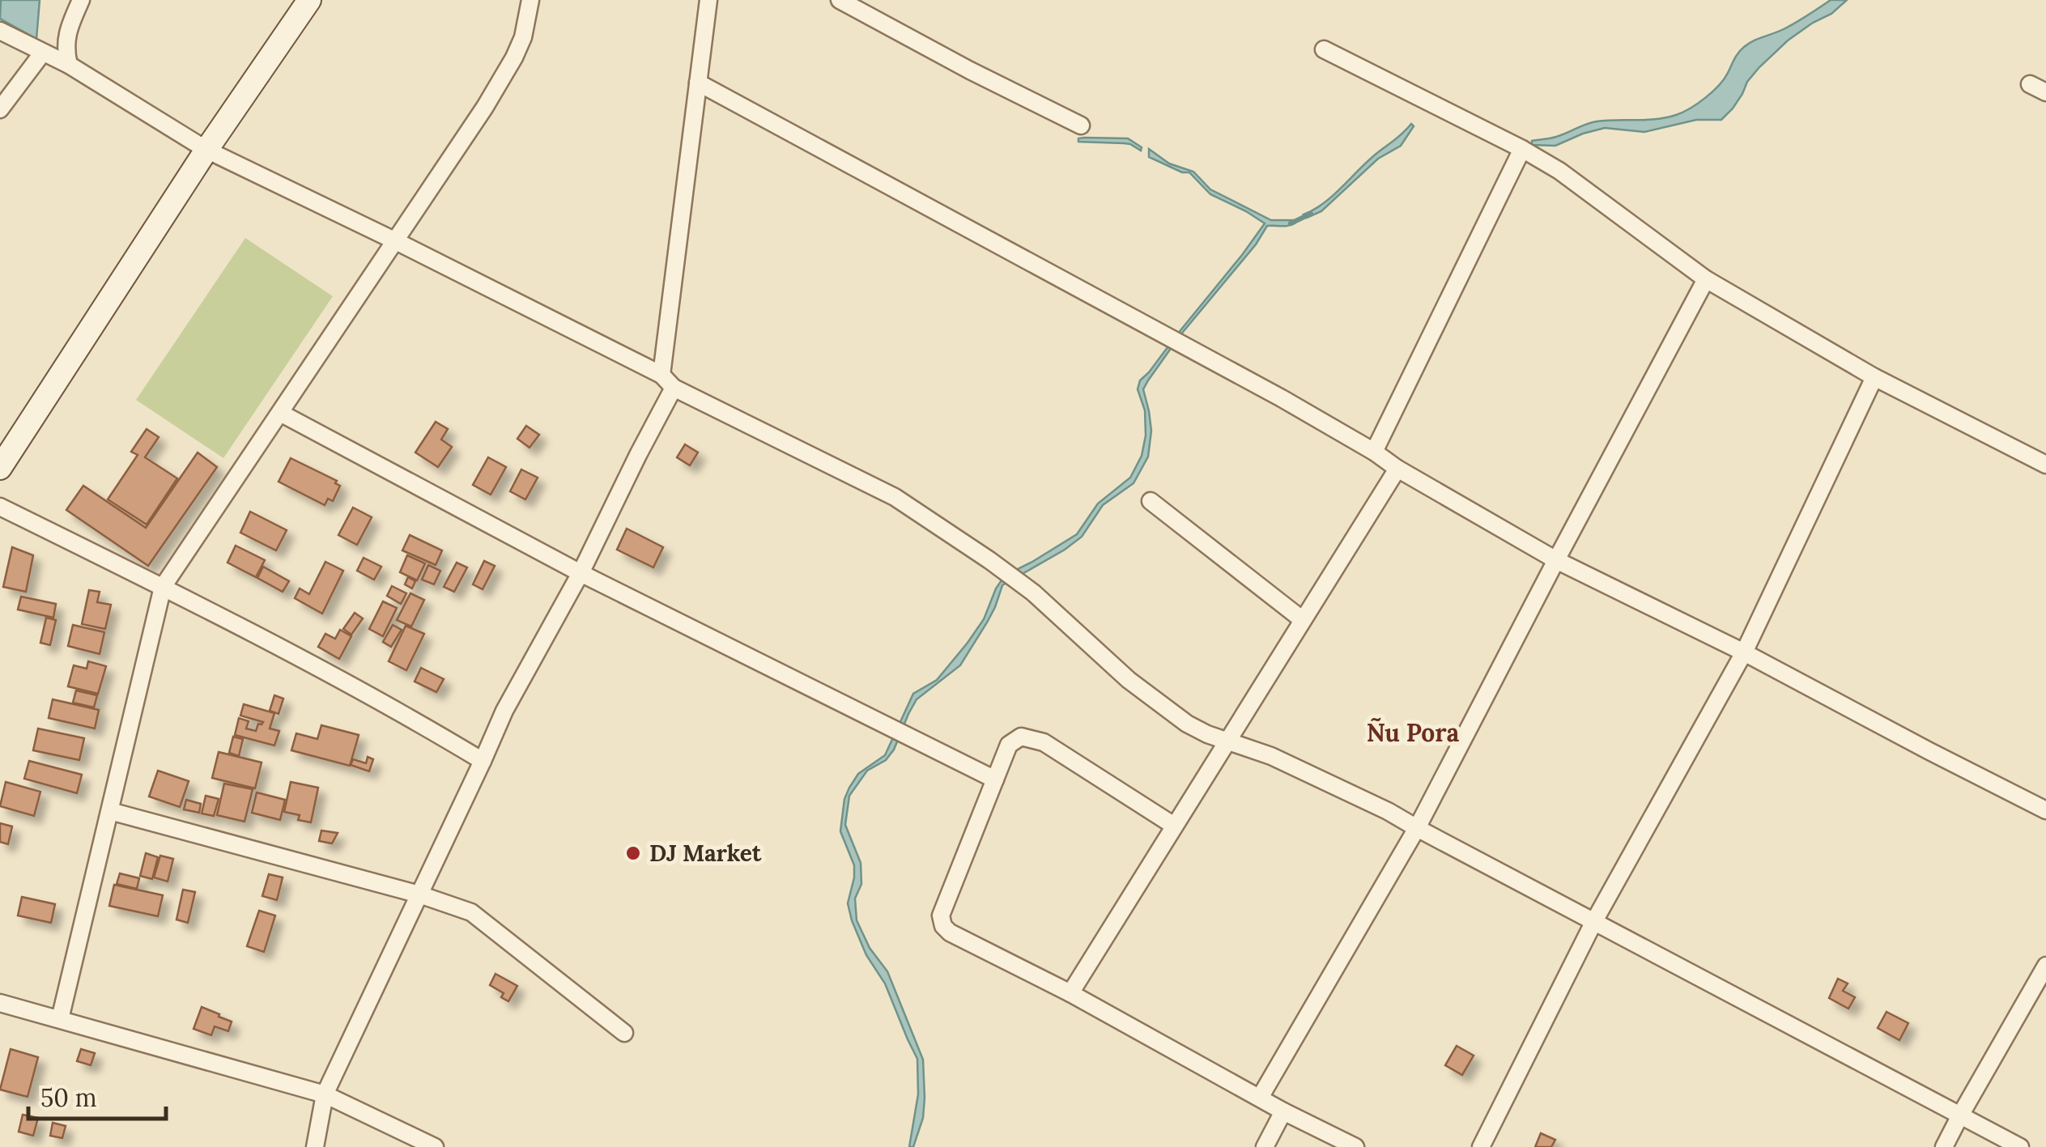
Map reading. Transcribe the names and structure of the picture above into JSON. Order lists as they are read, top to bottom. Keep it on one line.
{"districts":["Ñu Pora"],"places":["DJ Market"],"scale_bar":"50 m"}
